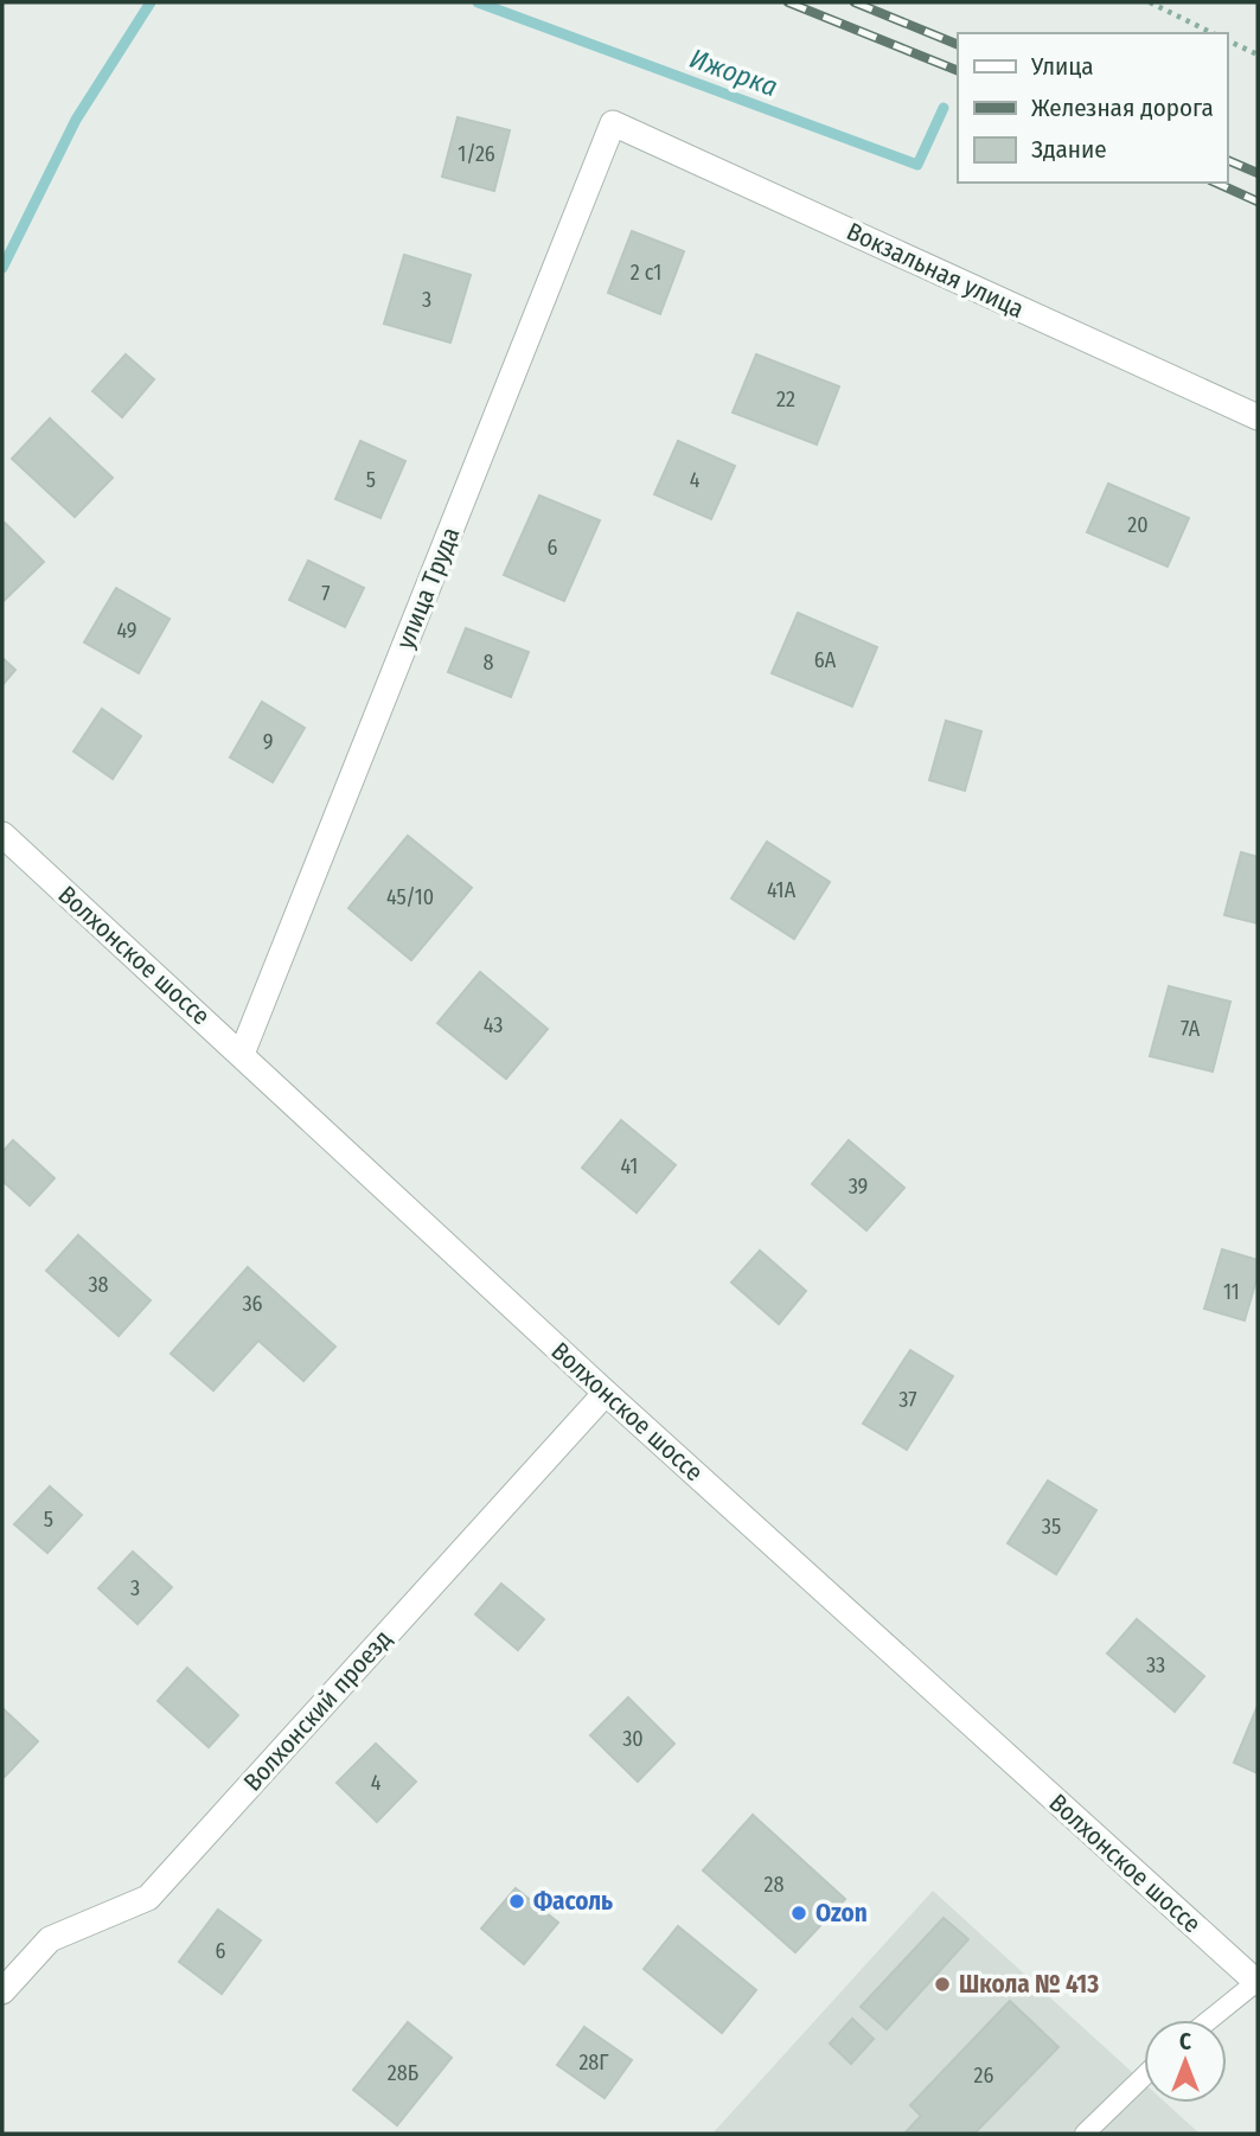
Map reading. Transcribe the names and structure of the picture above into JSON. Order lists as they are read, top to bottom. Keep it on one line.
{"streets":{"street":["Вокзальная улица","улица Труда","Волхонское шоссе","Волхонский проезд"]},"crossings":[["Вокзальная улица","улица Труда"],["улица Труда","Волхонское шоссе"],["Волхонское шоссе","Волхонский проезд"]],"water":["Ижорка"],"places":["Фасоль","Ozon","Школа № 413"],"house_numbers":["1/26","2 с1","3","22","5","4","20","6","7","49","6А","8","9","41А","45/10","43","7А","41","39","38","11","36","37","5","35","3","33","30","4","28","6","28Г","28Б","26"],"legend":["Улица","Железная дорога","Здание"],"north":"top"}
